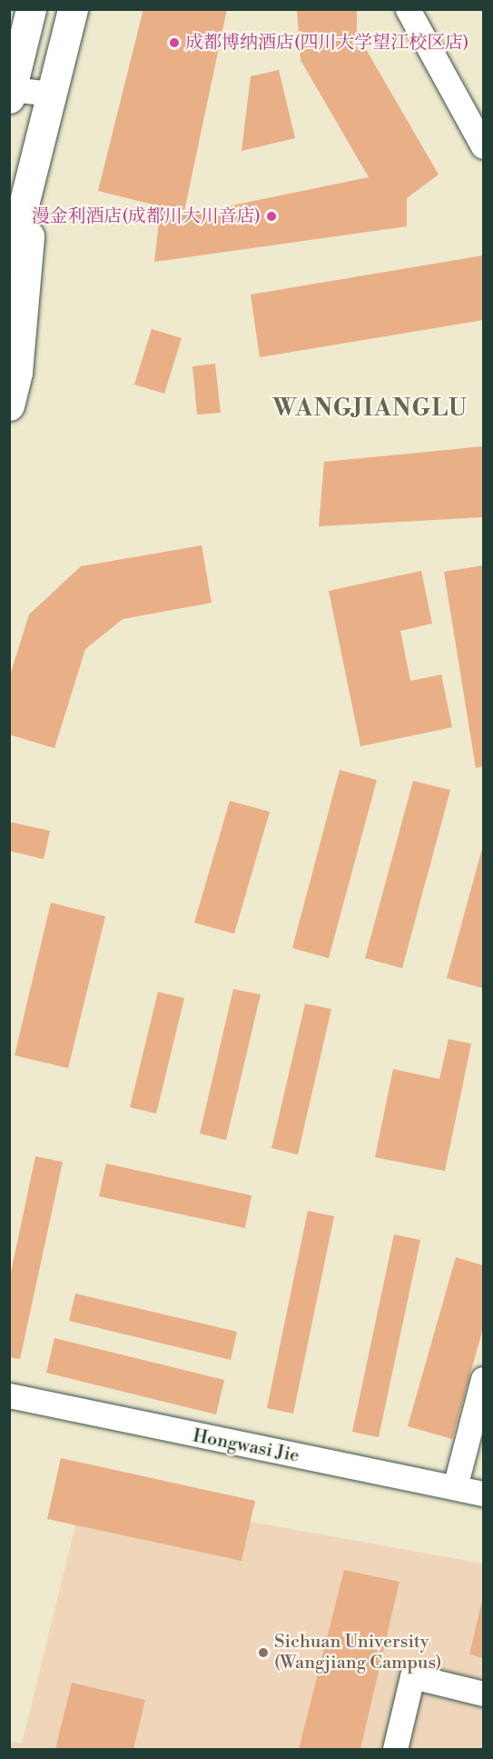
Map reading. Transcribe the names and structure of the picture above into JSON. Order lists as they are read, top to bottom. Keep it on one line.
{"streets":{"street":["Hongwasi Jie"]},"districts":["WANGJIANGLU"],"places":["成都博纳酒店(四川大学望江校区店)","漫金利酒店(成都川大川音店)","Sichuan University (Wangjiang Campus)"]}
